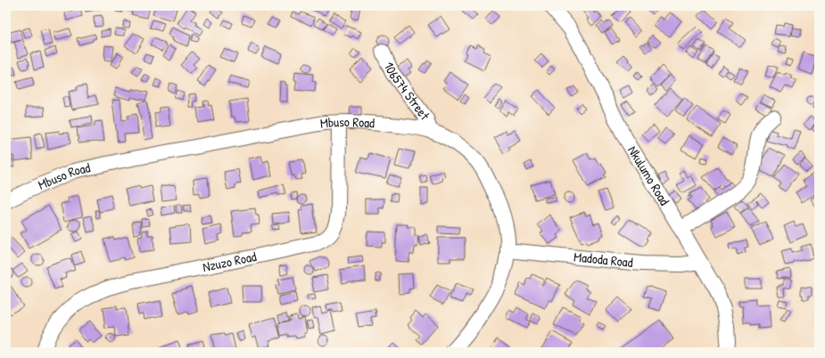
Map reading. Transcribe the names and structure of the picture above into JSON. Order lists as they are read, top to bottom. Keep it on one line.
{"streets":{"street":["106574 Street","Mbuso Road","Nkulumo Road","Madoda Road","Nzuzo Road"]},"crossings":[["106574 Street","Mbuso Road"],["Mbuso Road","Madoda Road"],["Mbuso Road","Nzuzo Road"],["Nkulumo Road","Madoda Road"]]}
